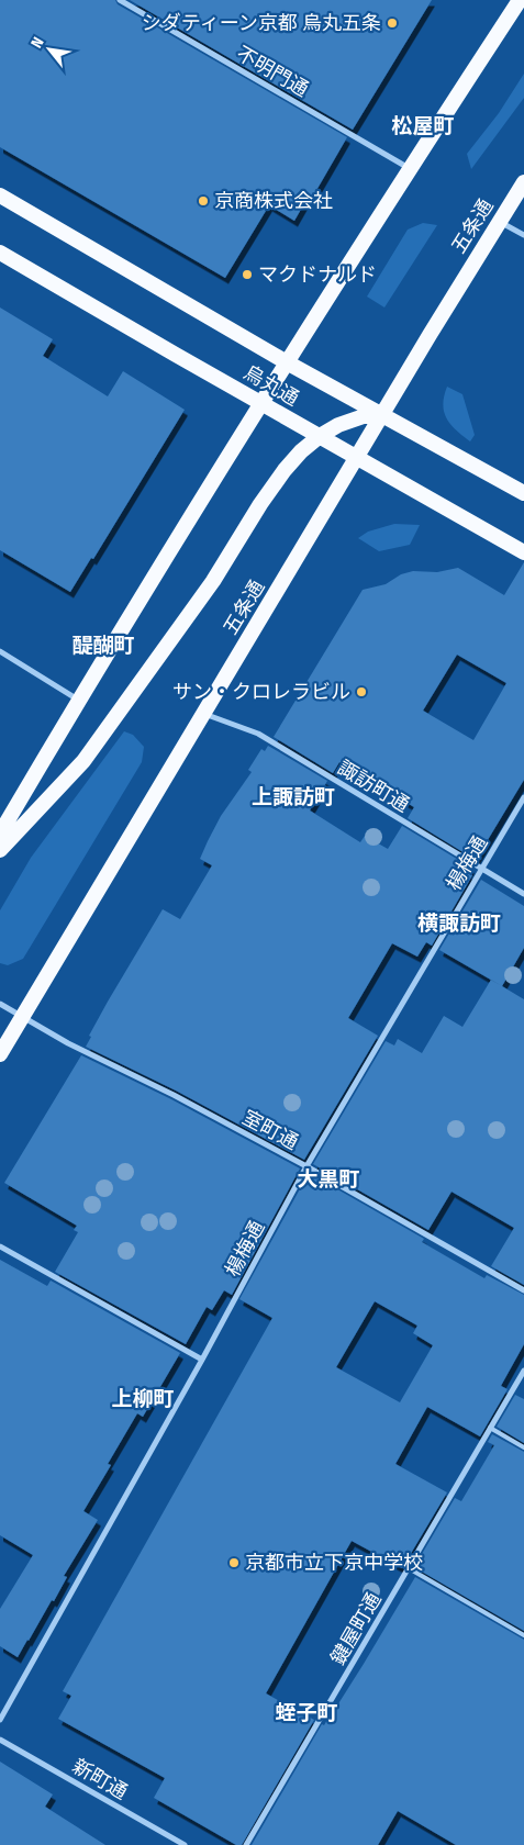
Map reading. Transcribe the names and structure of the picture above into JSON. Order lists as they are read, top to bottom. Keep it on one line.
{"streets":{"highway":["五条通","烏丸通"],"street":["不明門通","諏訪町通","楊梅通","室町通","鍵屋町通","新町通"]},"crossings":[["五条通","烏丸通"],["五条通","諏訪町通"],["五条通","室町通"],["諏訪町通","楊梅通"],["楊梅通","室町通"]],"districts":["松屋町","醍醐町","上諏訪町","横諏訪町","大黒町","上柳町","蛭子町"],"places":["シダティーン京都 烏丸五条","京商株式会社","マクドナルド","サン・クロレラビル","京都市立下京中学校"],"north":"top left"}
